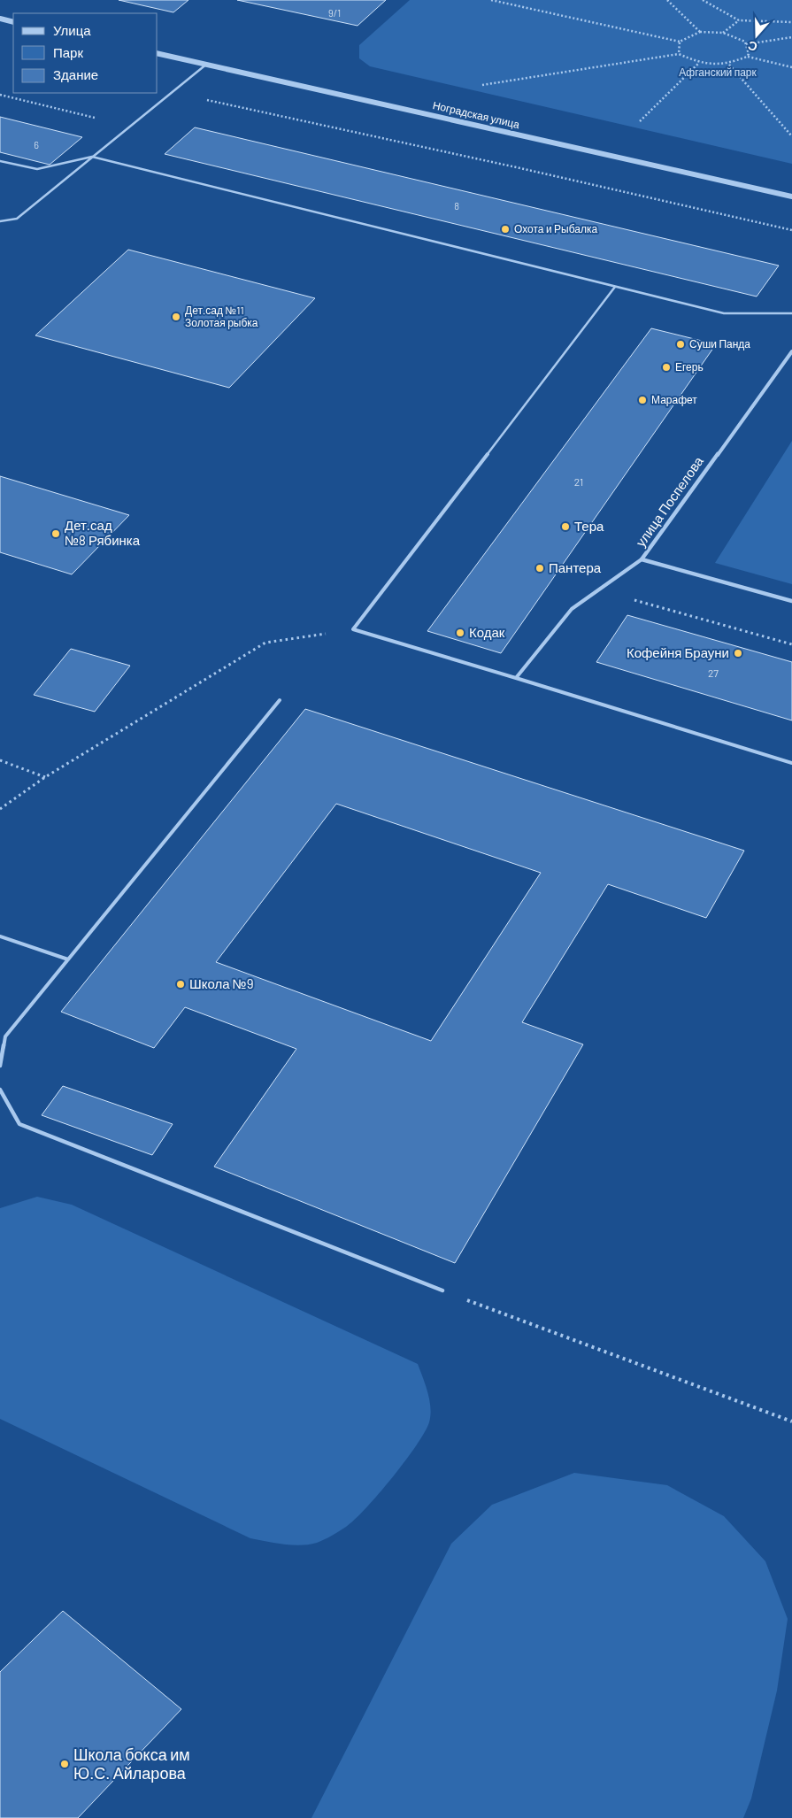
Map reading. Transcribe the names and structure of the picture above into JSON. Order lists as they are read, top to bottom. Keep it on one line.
{"streets":{"street":["Ноградская улица","улица Поспелова"]},"parks":["Афганский парк"],"places":["Охота и Рыбалка","Дет.сад №11 Золотая рыбка","Суши Панда","Егерь","Марафет","Тера","Дет.сад №8 Рябинка","Пантера","Кодак","Кофейня Брауни","Школа №9","Школа бокса им Ю.С. Айларова"],"house_numbers":["9/1","6","8","21","27"],"legend":["Улица","Парк","Здание"],"north":"bottom"}
